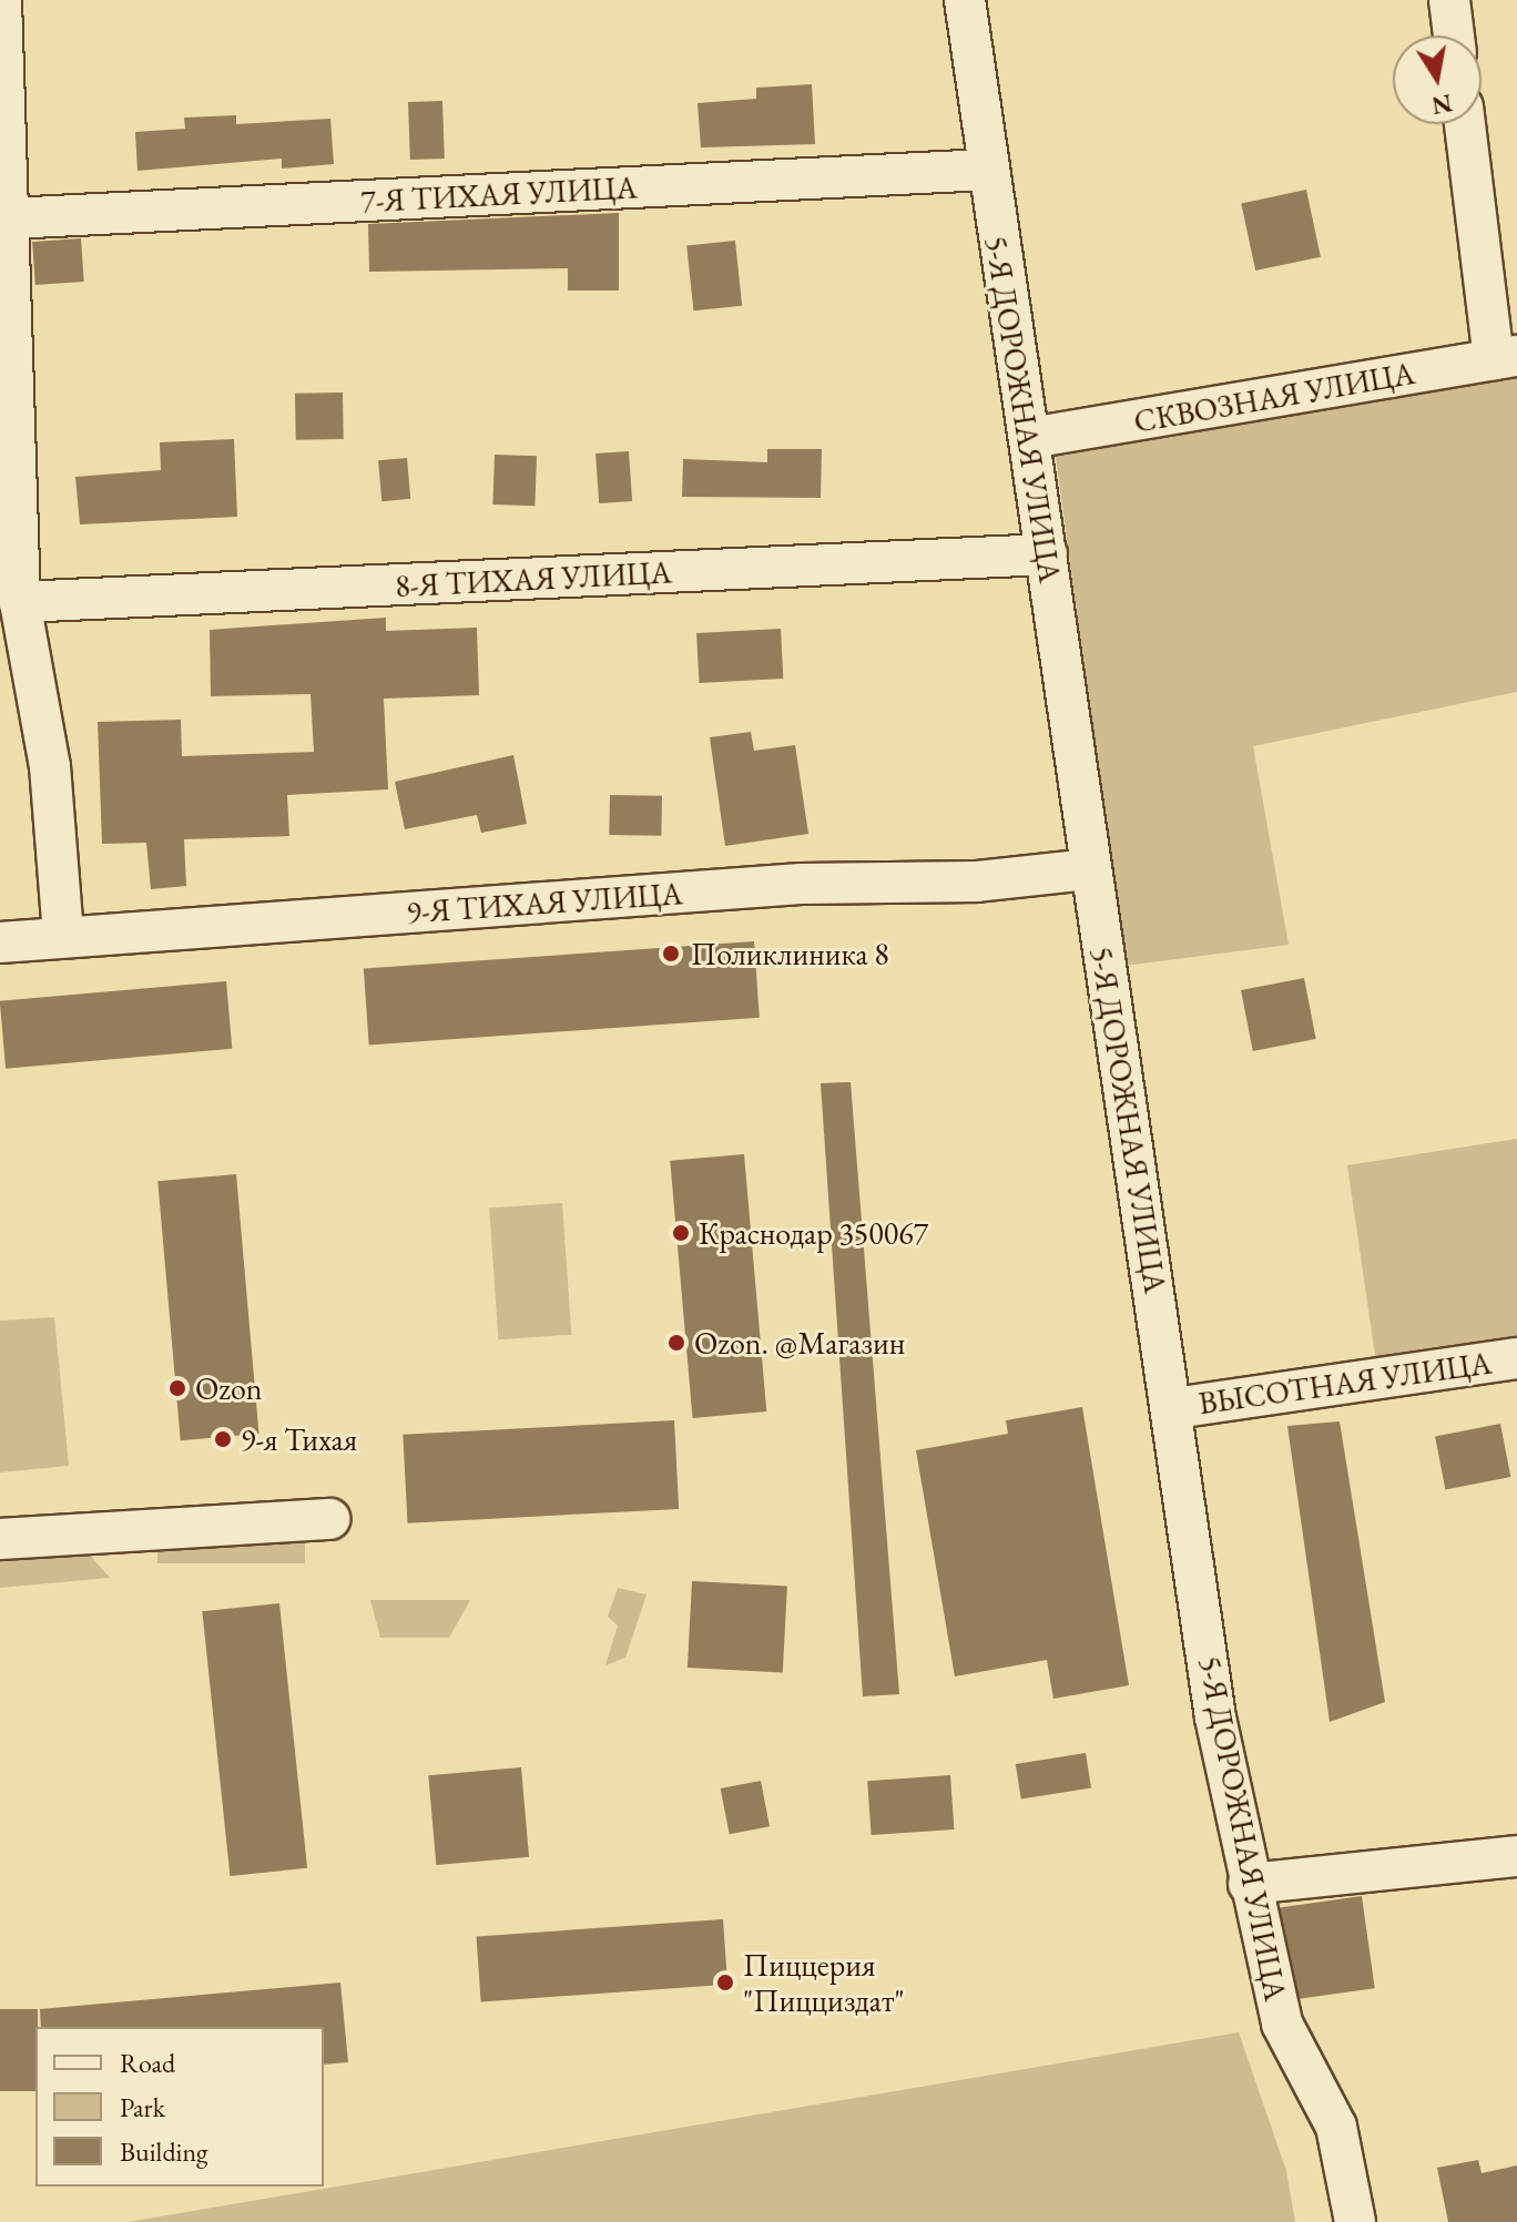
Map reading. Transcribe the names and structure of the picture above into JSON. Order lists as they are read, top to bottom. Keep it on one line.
{"streets":{"street":["7-Я ТИХАЯ УЛИЦА","СКВОЗНАЯ УЛИЦА","5-Я ДОРОЖНАЯ УЛИЦА","8-Я ТИХАЯ УЛИЦА","9-Я ТИХАЯ УЛИЦА","ВЫСОТНАЯ УЛИЦА"]},"crossings":[["7-Я ТИХАЯ УЛИЦА","5-Я ДОРОЖНАЯ УЛИЦА"],["СКВОЗНАЯ УЛИЦА","5-Я ДОРОЖНАЯ УЛИЦА"],["5-Я ДОРОЖНАЯ УЛИЦА","8-Я ТИХАЯ УЛИЦА"],["5-Я ДОРОЖНАЯ УЛИЦА","9-Я ТИХАЯ УЛИЦА"],["5-Я ДОРОЖНАЯ УЛИЦА","ВЫСОТНАЯ УЛИЦА"]],"places":["Поликлиника 8","Краснодар 350067","Ozon. @Магазин","Ozon","9-я Тихая","Пиццерия \"Пицциздат\""],"legend":["Road","Park","Building"],"north":"bottom"}
